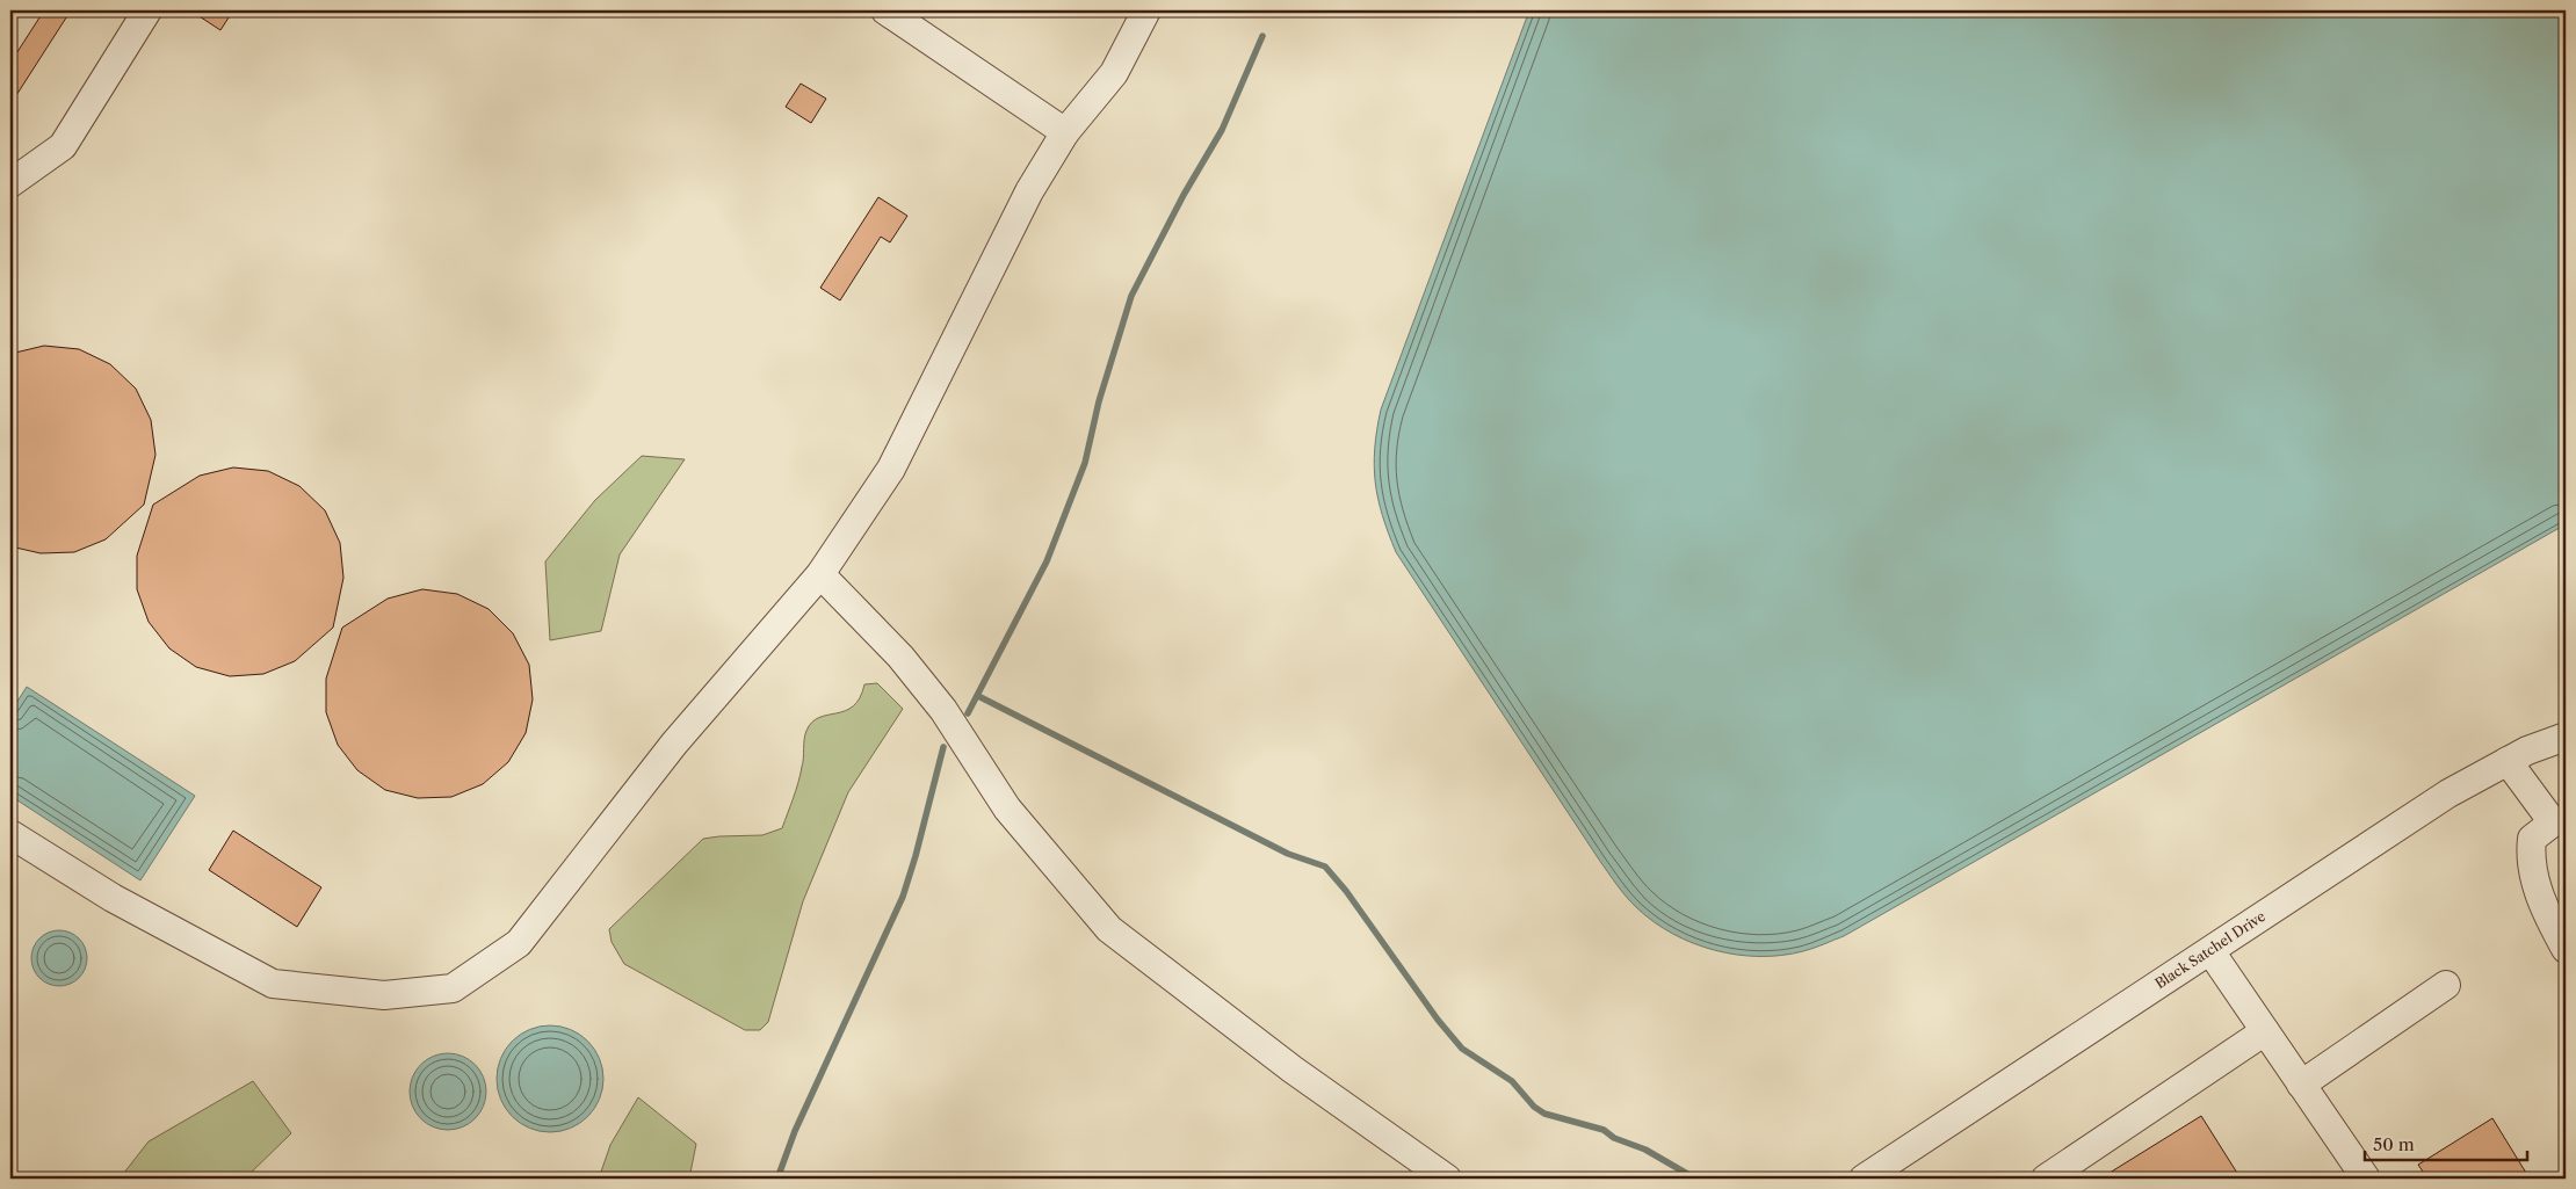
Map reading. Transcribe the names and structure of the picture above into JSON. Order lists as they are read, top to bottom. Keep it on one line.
{"streets":{"street":["Black Satchel Drive"]},"scale_bar":"50 m"}
